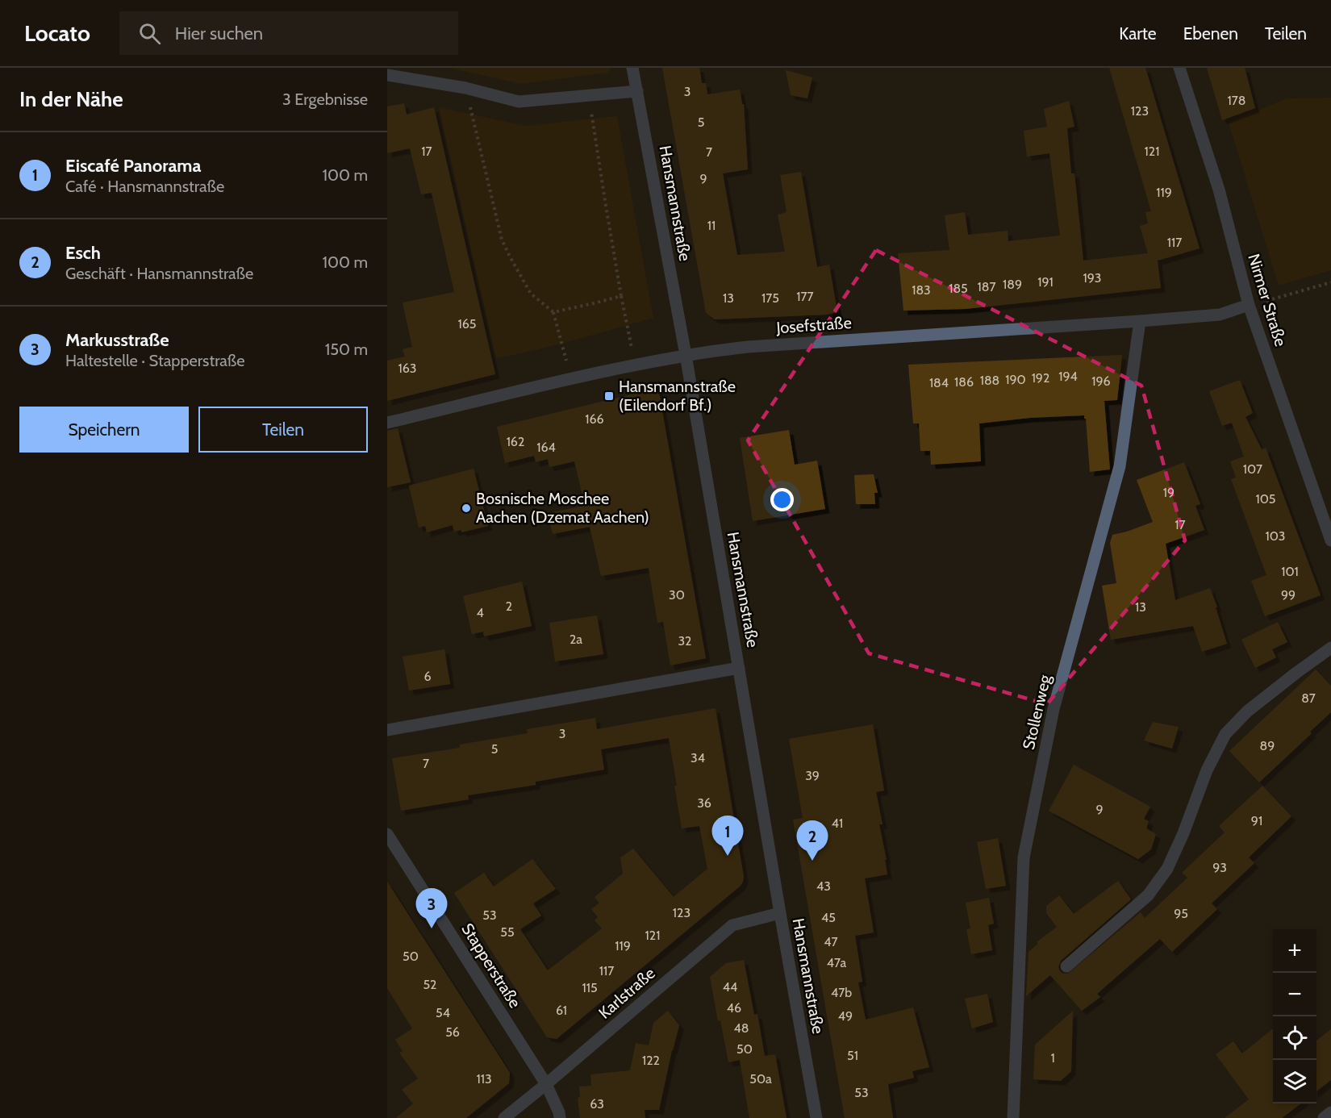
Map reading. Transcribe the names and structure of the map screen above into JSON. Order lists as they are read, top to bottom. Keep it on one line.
{"streets":{"street":["Hansmannstraße","Nirmer Straße","Josefstraße","Stollenweg","Stapperstraße","Karlstraße"]},"crossings":[["Hansmannstraße","Josefstraße"],["Hansmannstraße","Karlstraße"],["Nirmer Straße","Josefstraße"],["Josefstraße","Stollenweg"],["Stapperstraße","Karlstraße"]],"places":{"transit":["Hansmannstraße (Eilendorf Bf.)"],"other":["Bosnische Moschee Aachen (Dzemat Aachen)"]},"house_numbers":["3","178","123","5","17","121","7","9","119","11","117","193","191","189","187","185","183","177","13","175","165","163","194","192","190","188","196","186","184","166","162","164","107","19","105","17","103","101","30","99","2","13","4","2a","32","6","87","3","89","5","34","7","39","36","9","91","41","93","43","123","95","53","45","55","121","47","119","50","47a","117","52","44","115","47b","46","61","54","49","48","56","50","51","1","122","113","50a","53","63"],"page":{"header":"Locato","search":"Hier suchen","nav":["Karte","Ebenen","Teilen"],"heading":["In der Nähe","3 Ergebnisse"],"list":[{"mark":"1","name":"Eiscafé Panorama","note":"Café · Hansmannstraße","value":"100 m"},{"mark":"2","name":"Esch","note":"Geschäft · Hansmannstraße","value":"100 m"},{"mark":"3","name":"Markusstraße","note":"Haltestelle · Stapperstraße","value":"150 m"}],"buttons":["Speichern","Teilen"],"pins":["1","2","3"],"map_buttons":["+","−"]}}
